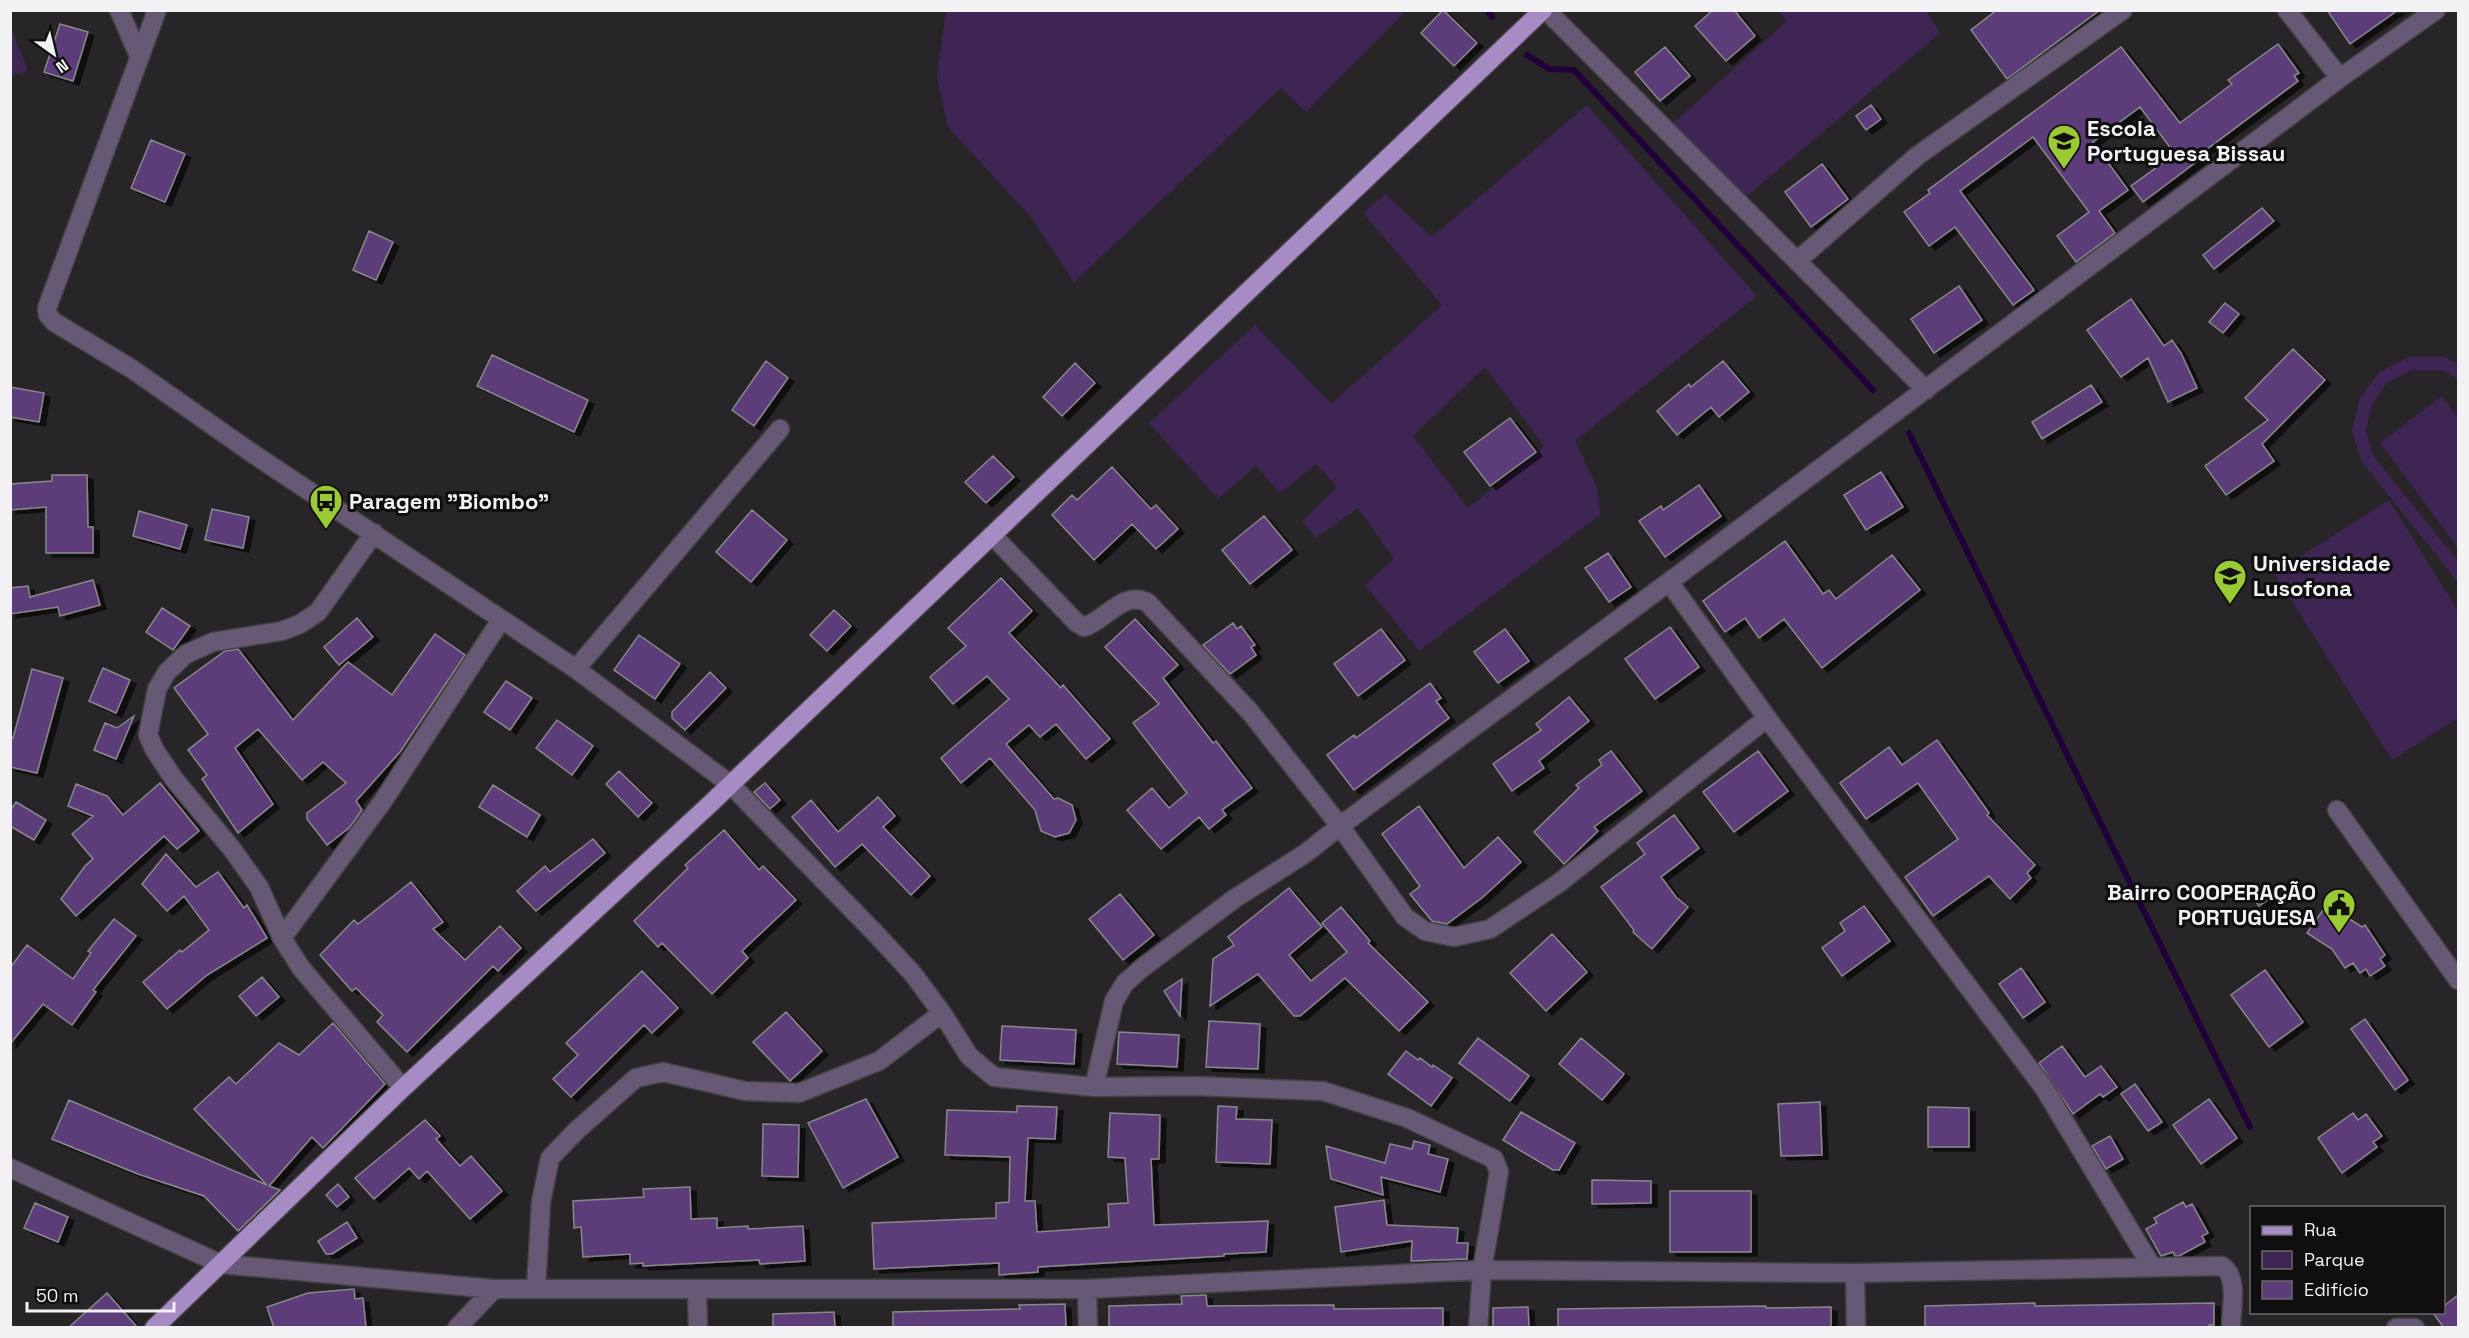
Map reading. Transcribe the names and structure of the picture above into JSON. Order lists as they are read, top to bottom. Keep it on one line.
{"places":{"school or university":["Escola Portuguesa Bissau","Universidade Lusofona"],"bus stop":["Paragem \"Biombo\""],"public building":["Bairro COOPERAÇÃO PORTUGUESA"]},"legend":["Rua","Parque","Edifício"],"scale_bar":"50 m","north":"bottom right"}
